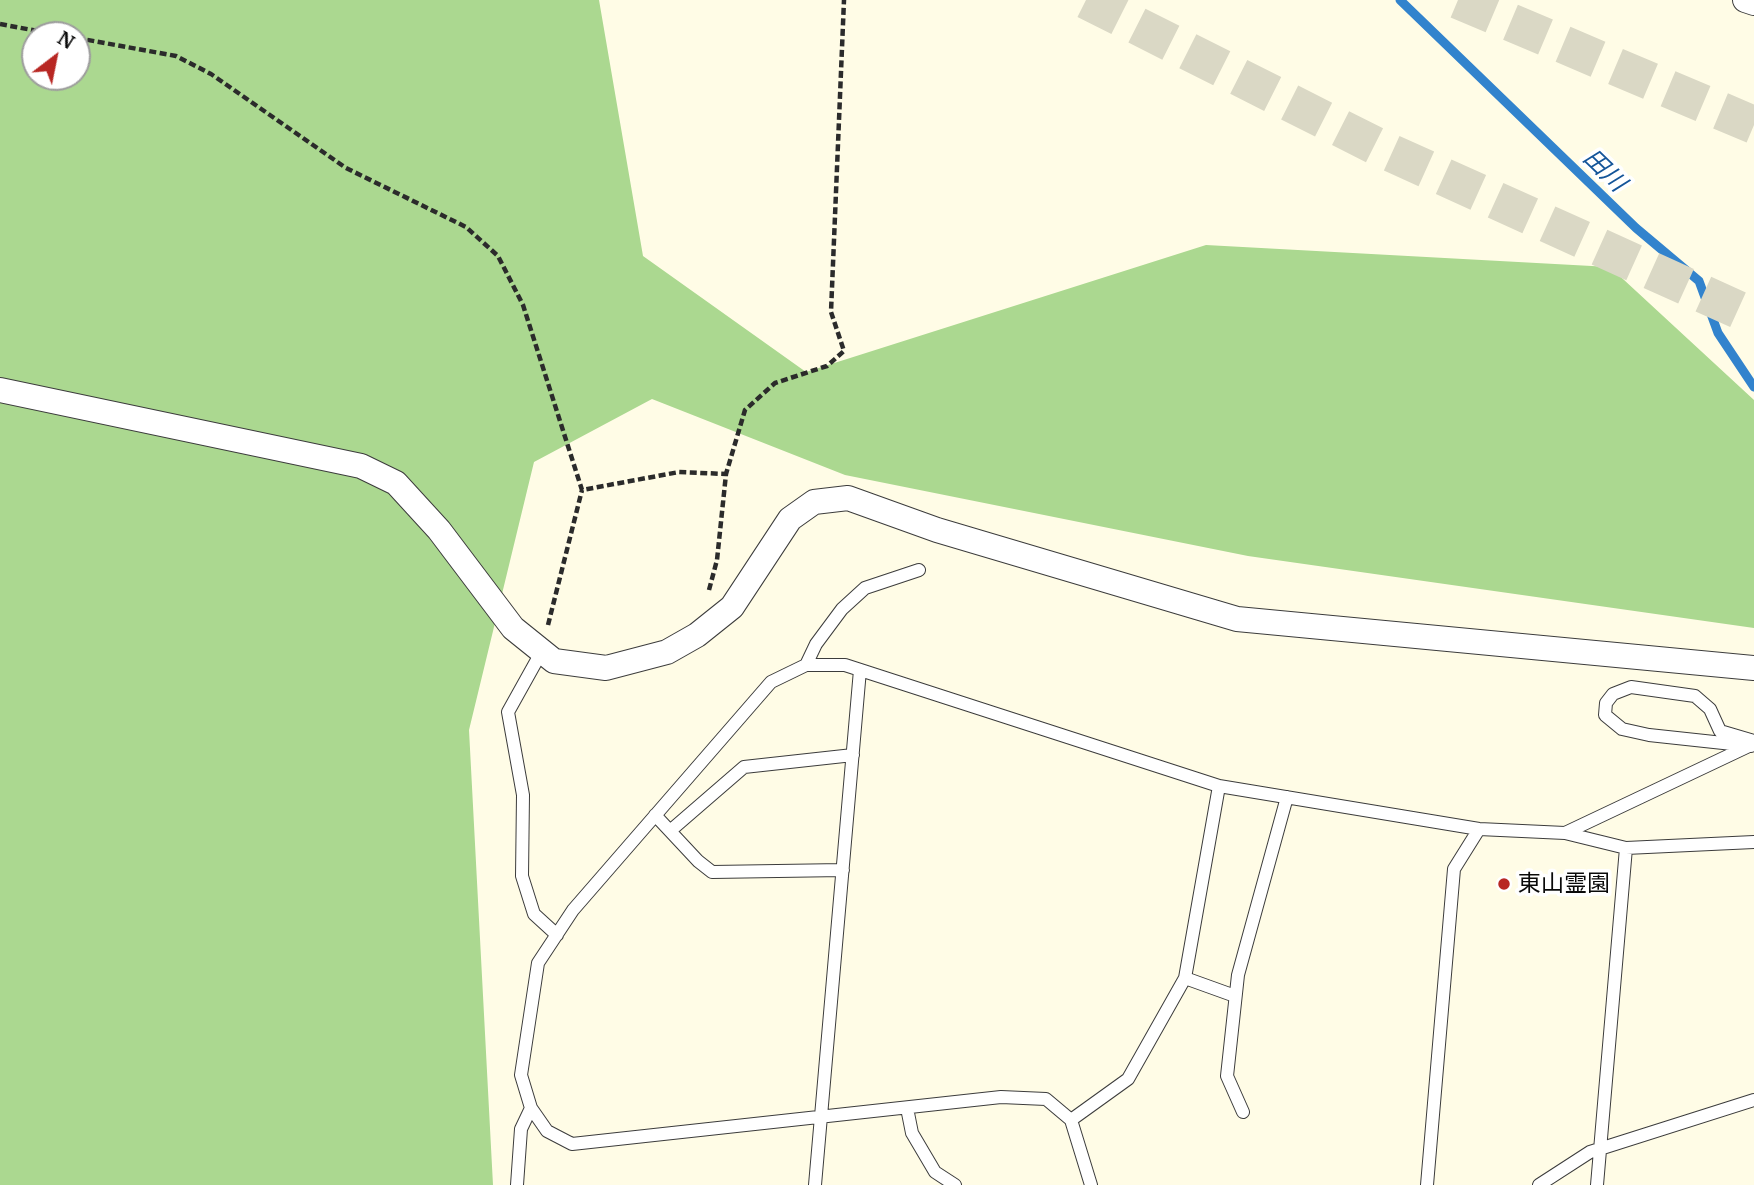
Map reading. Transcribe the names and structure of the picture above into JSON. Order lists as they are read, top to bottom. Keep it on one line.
{"water":["田川"],"places":["東山霊園"],"north":"top right"}
